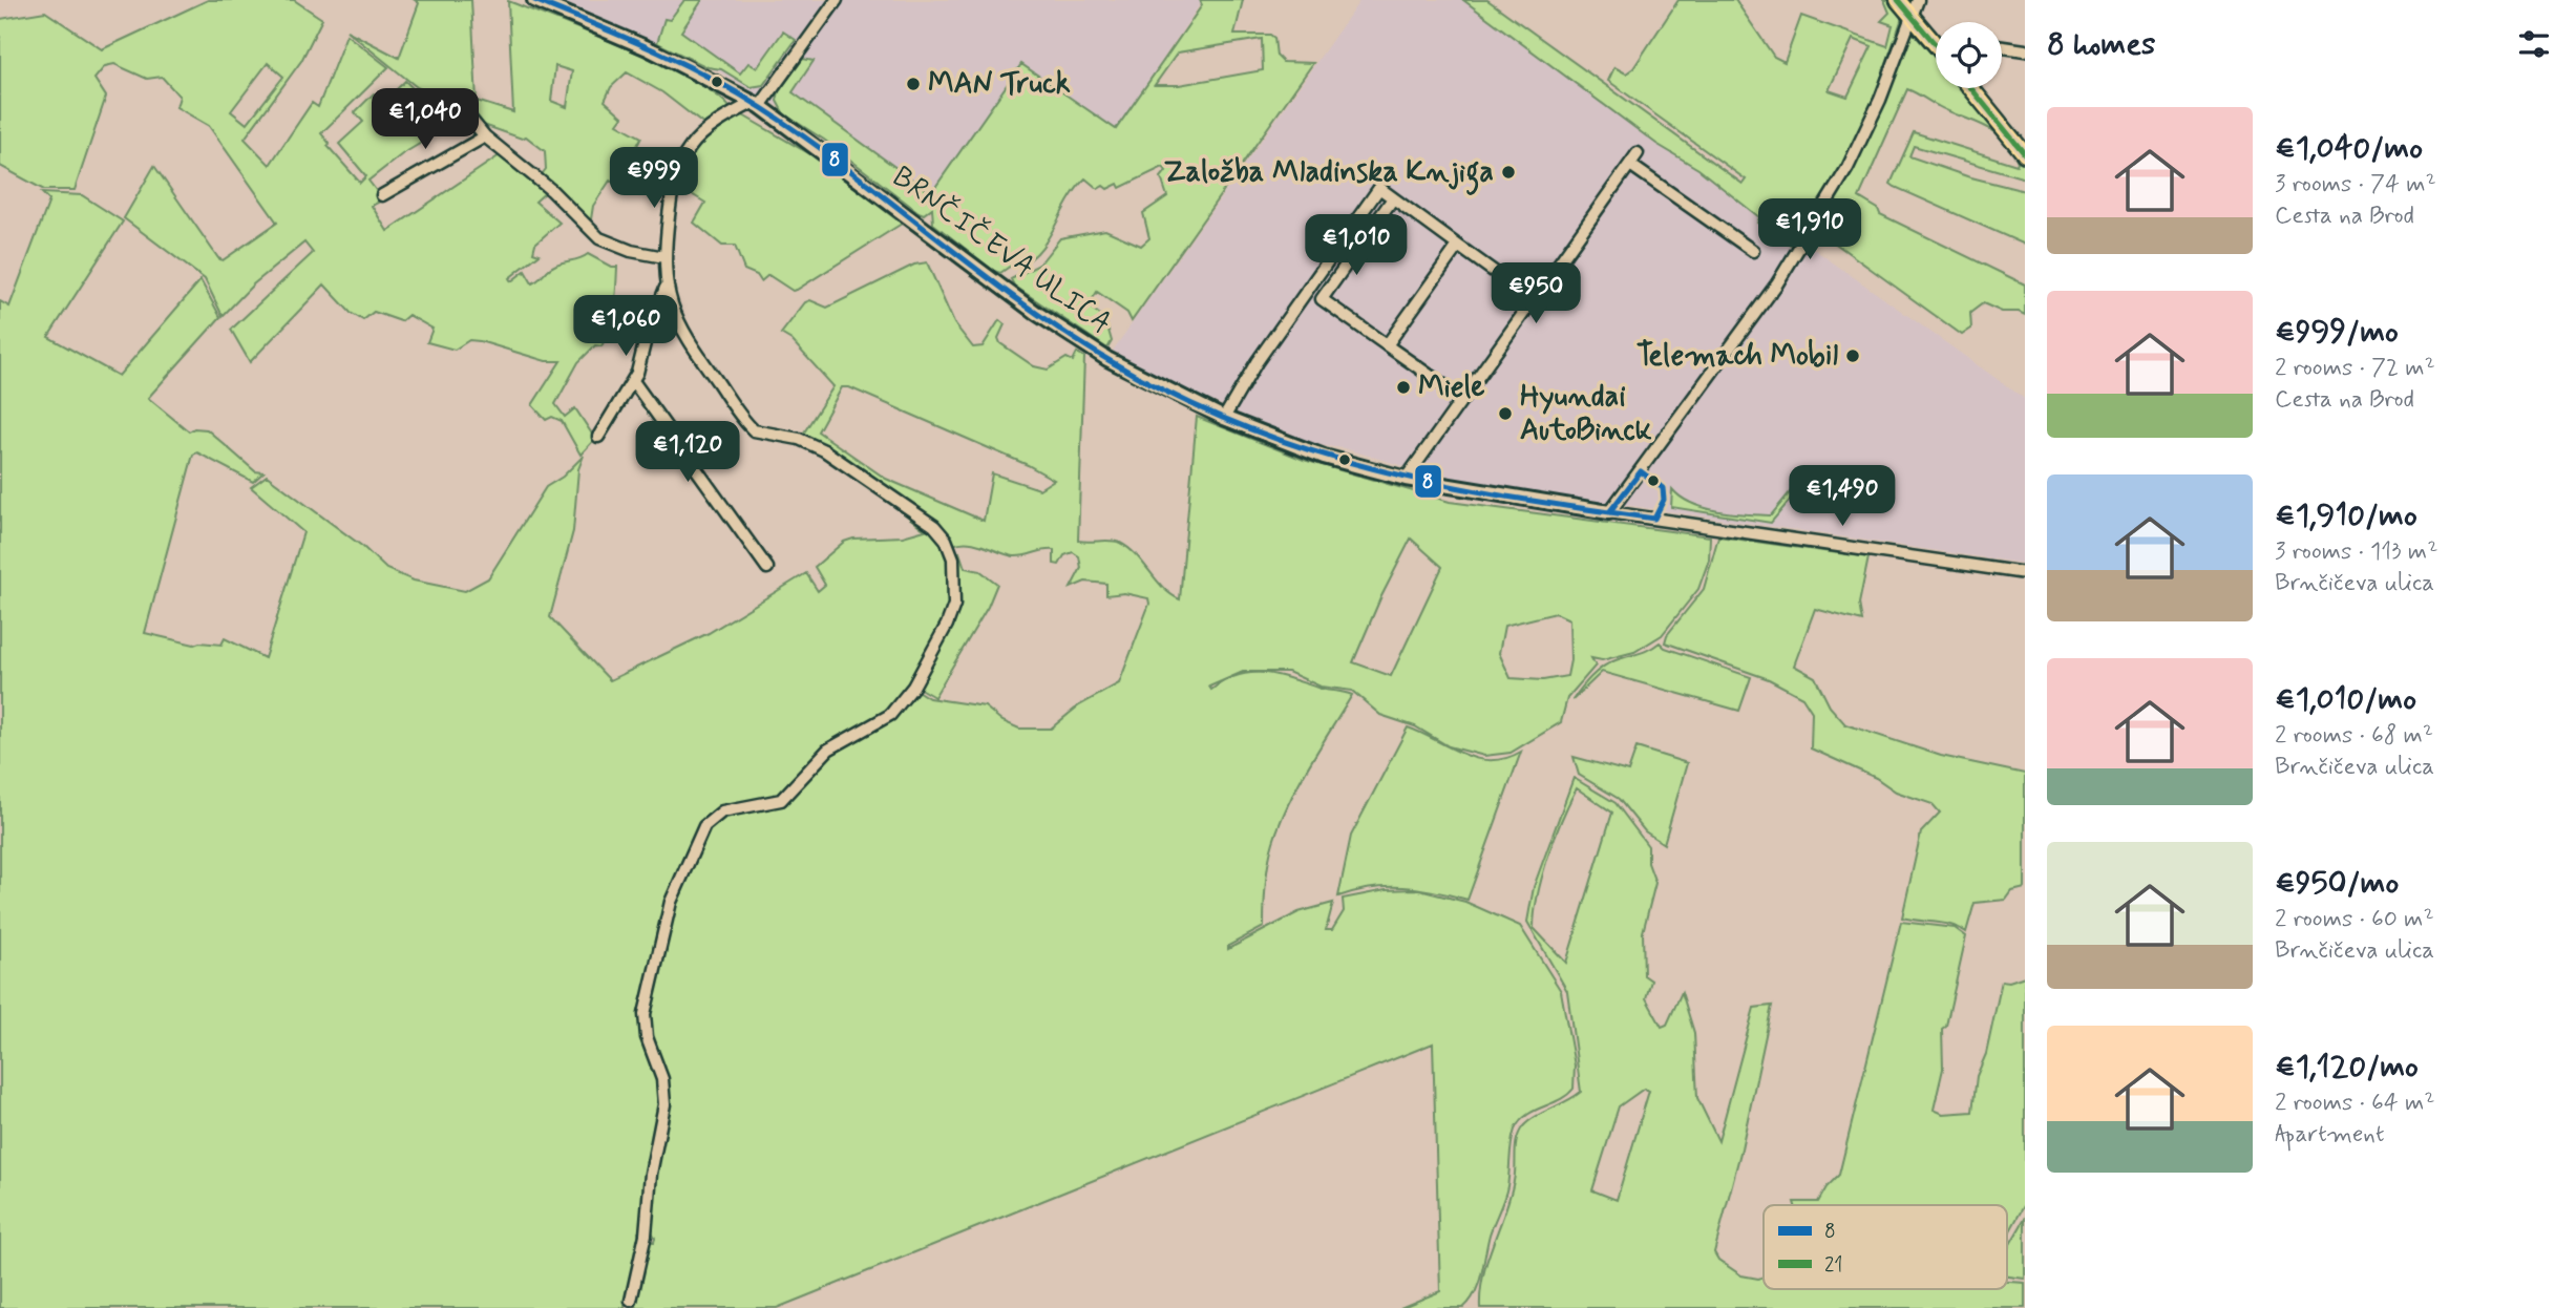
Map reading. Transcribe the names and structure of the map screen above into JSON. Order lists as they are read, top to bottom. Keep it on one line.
{"streets":{"street":["BRNČIČEVA ULICA"]},"places":["MAN Truck","Založba Mladinska Knjiga","Telemach Mobil","Miele","Hyundai AutoBinck"],"lines":["transit line 8","transit line 21"],"legend":["8","21"],"page":{"heading":"8 homes","price":["€1,040","€999","€1,910","€1,010","€950","€1,060","€1,120","€1,490"],"list":[{"name":"€1,040/mo","note":"3 rooms · 74 m² · Cesta na Brod"},{"name":"€999/mo","note":"2 rooms · 72 m² · Cesta na Brod"},{"name":"€1,910/mo","note":"3 rooms · 113 m² · Brnčičeva ulica"},{"name":"€1,010/mo","note":"2 rooms · 68 m² · Brnčičeva ulica"},{"name":"€950/mo","note":"2 rooms · 60 m² · Brnčičeva ulica"},{"name":"€1,120/mo","note":"2 rooms · 64 m² · Apartment"}]}}
